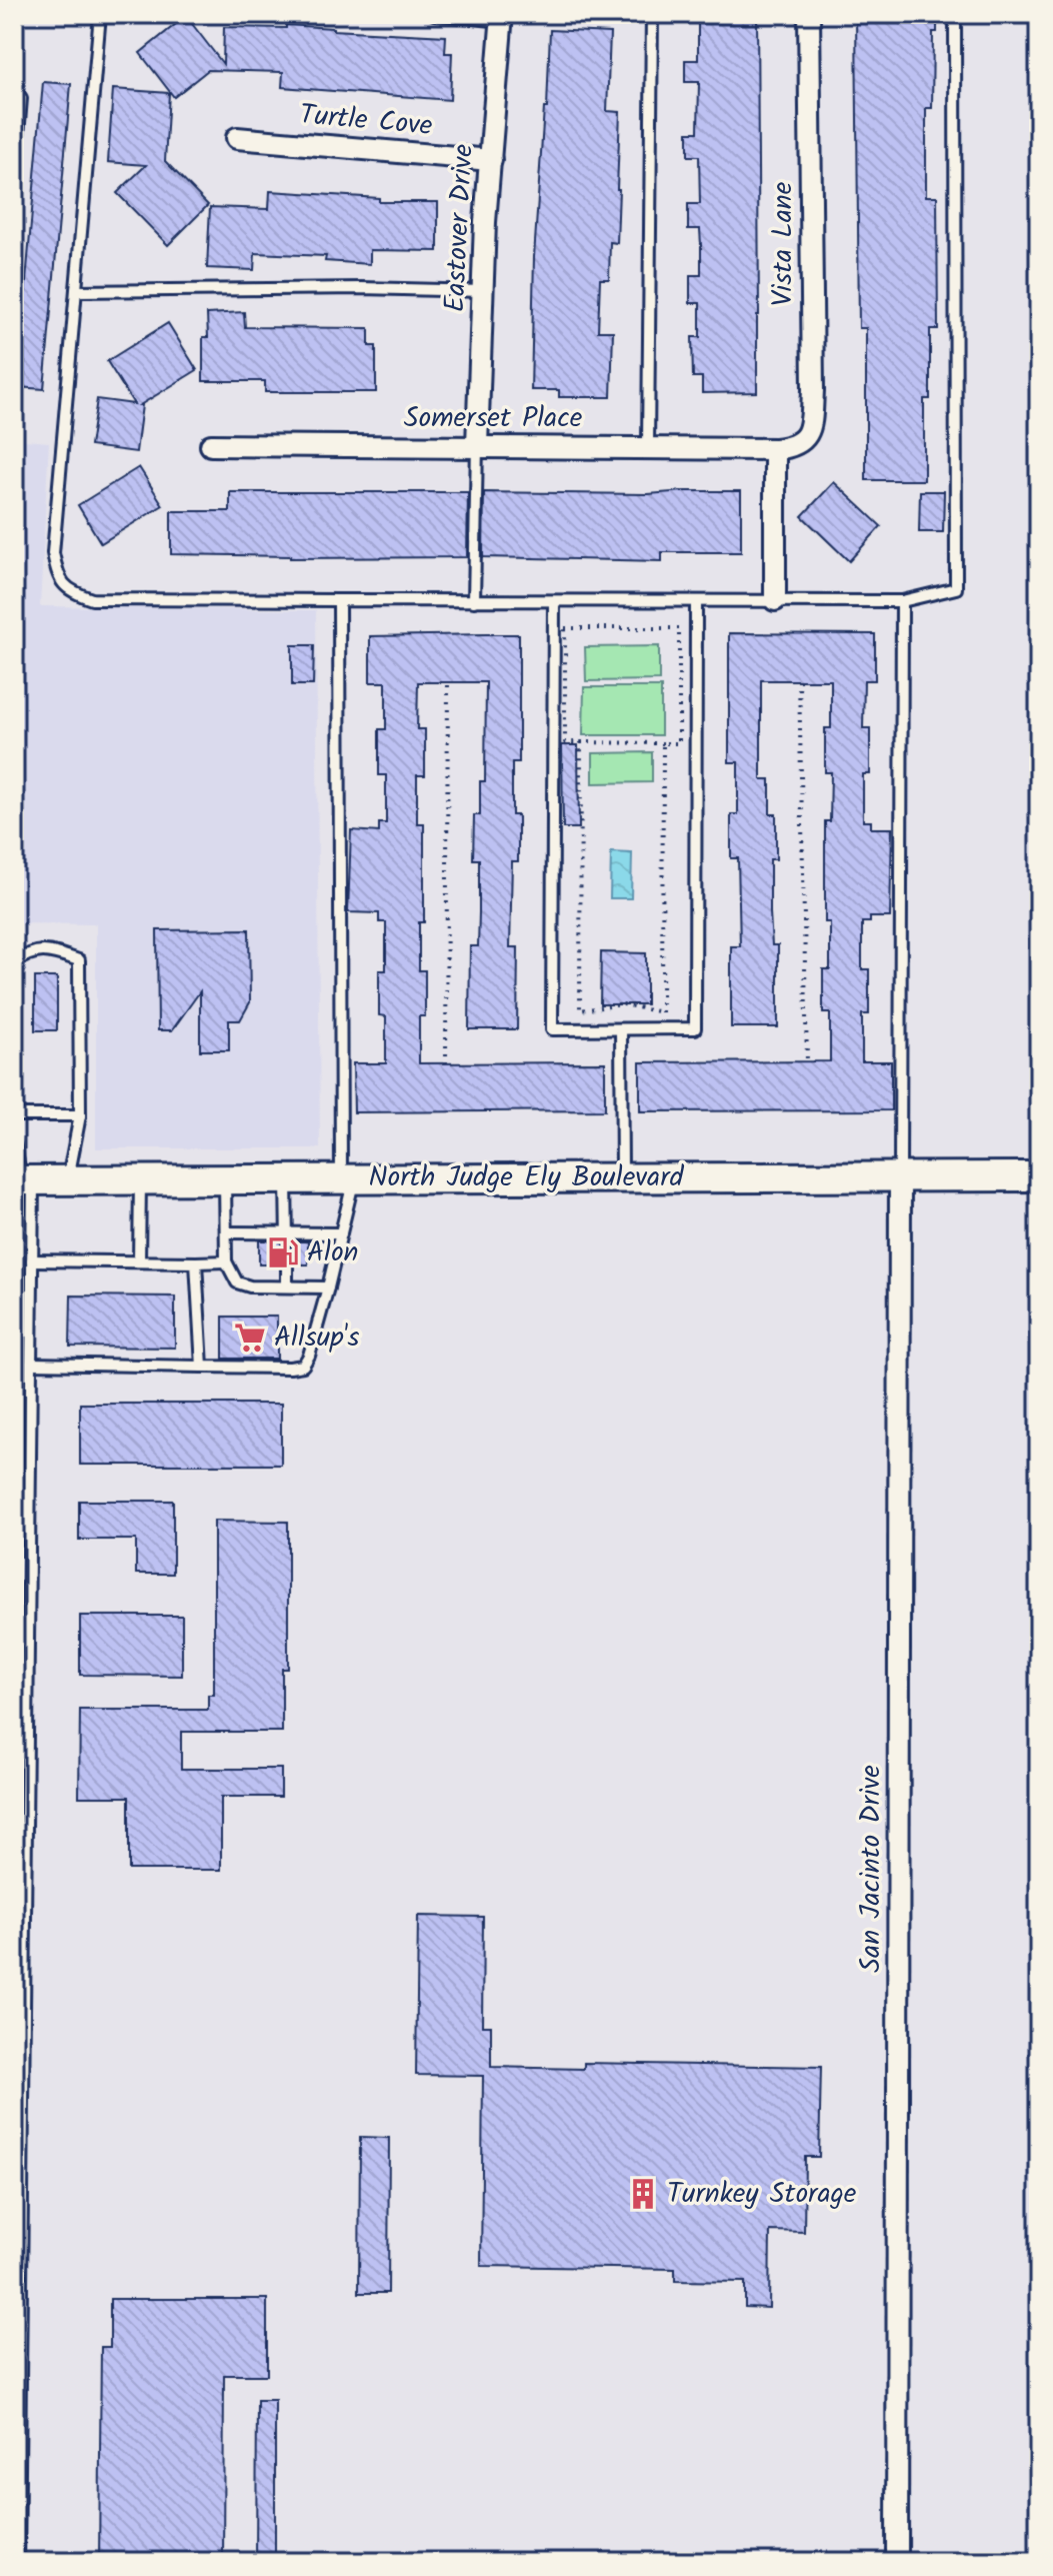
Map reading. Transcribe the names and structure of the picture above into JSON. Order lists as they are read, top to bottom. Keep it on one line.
{"streets":{"main road":["North Judge Ely Boulevard"],"street":["Turtle Cove","Eastover Drive","Vista Lane","Somerset Place","San Jacinto Drive"]},"crossings":[["Turtle Cove","Eastover Drive"],["Eastover Drive","Somerset Place"],["Vista Lane","Somerset Place"],["North Judge Ely Boulevard","San Jacinto Drive"]],"places":{"fuel station":["Alon"],"supermarket":["Allsup's"],"building":["Turnkey Storage"]}}
